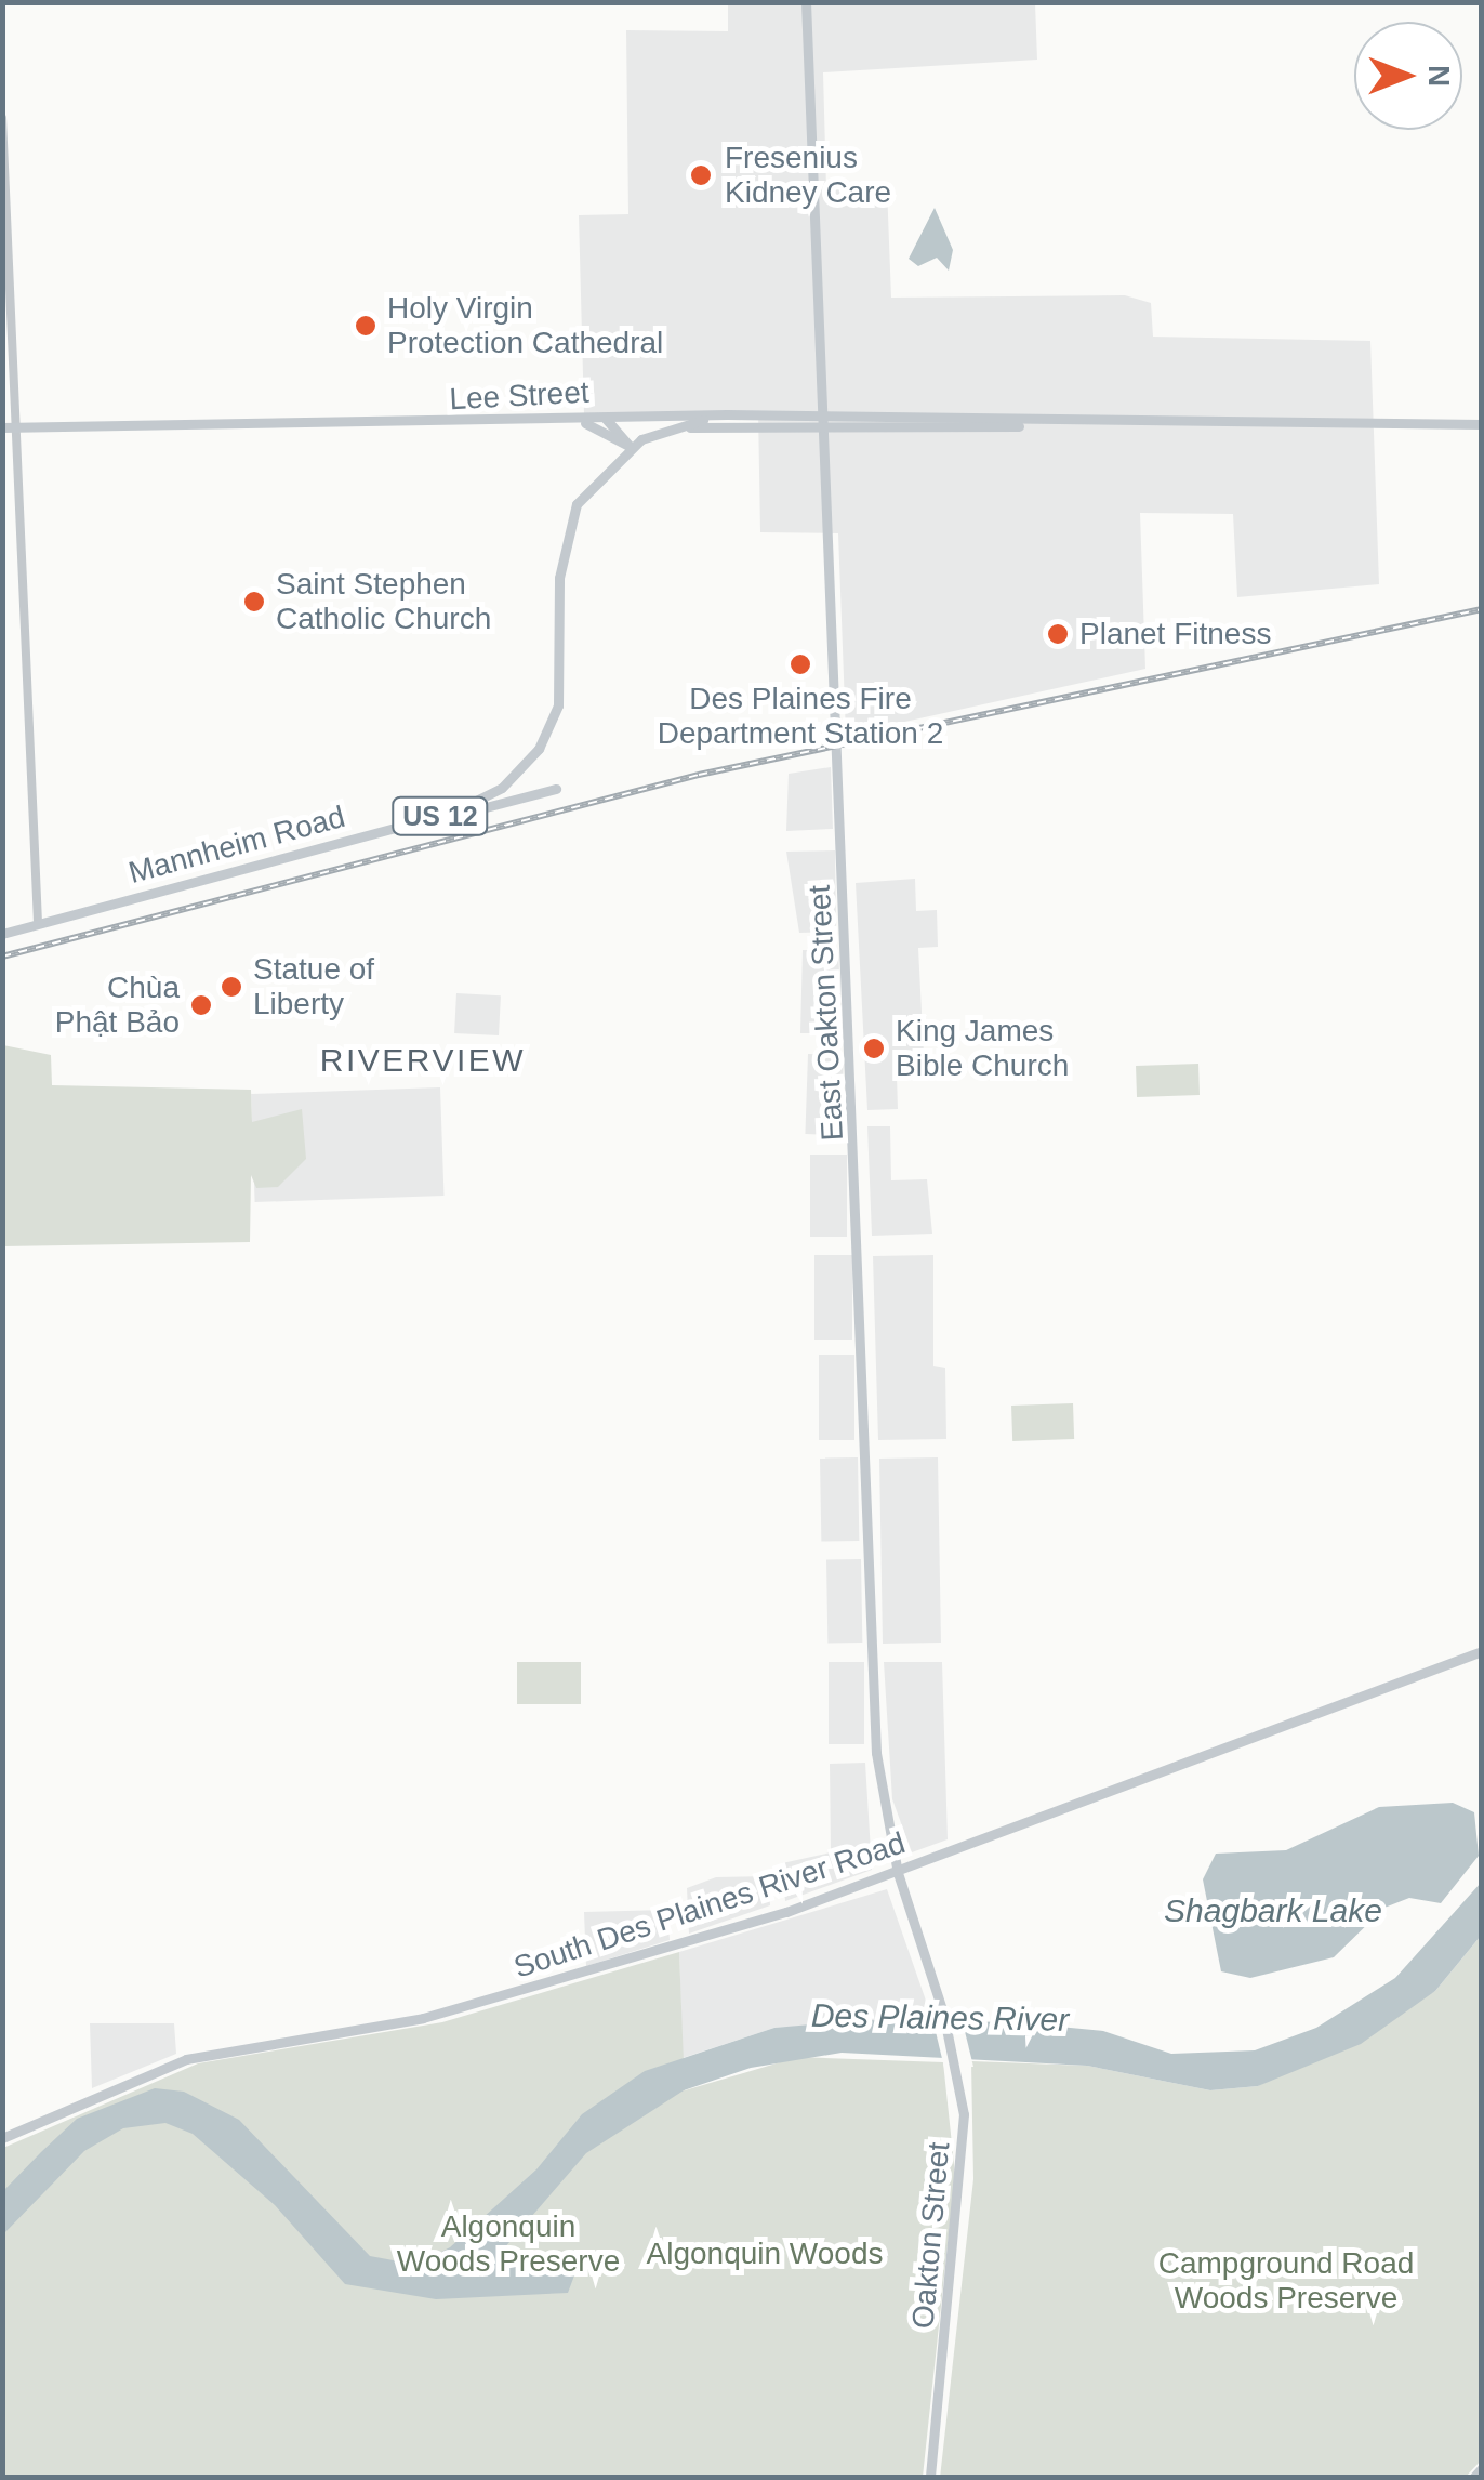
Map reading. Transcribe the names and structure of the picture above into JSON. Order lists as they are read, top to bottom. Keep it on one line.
{"streets":{"main road":["Lee Street","US 12","Mannheim Road","East Oakton Street","South Des Plaines River Road","Oakton Street"]},"crossings":[["Lee Street","US 12"],["Lee Street","Mannheim Road"],["Lee Street","East Oakton Street"],["US 12","Mannheim Road"],["East Oakton Street","South Des Plaines River Road"],["East Oakton Street","Oakton Street"]],"districts":["RIVERVIEW"],"water":["Shagbark Lake","Des Plaines River"],"parks":["Algonquin Woods Preserve","Algonquin Woods","Campground Road Woods Preserve"],"places":["Fresenius Kidney Care","Holy Virgin Protection Cathedral","Saint Stephen Catholic Church","Planet Fitness","Des Plaines Fire Department Station 2","Statue of Liberty","Chùa Phật Bảo","King James Bible Church"],"north":"right"}
